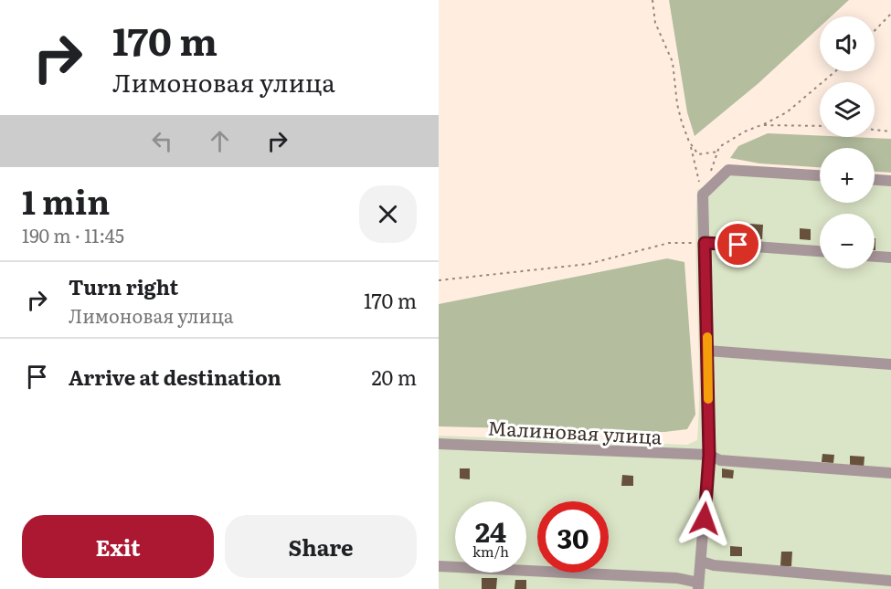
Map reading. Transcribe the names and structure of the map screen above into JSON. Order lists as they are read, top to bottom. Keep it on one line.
{"streets":{"street":["Малиновая улица"]},"page":{"turn":["170 m","Лимоновая улица"],"map_buttons":["+","−"],"heading":["1 min","190 m · 11:45"],"list":[{"name":"Turn right","note":"Лимоновая улица","value":"170 m"},{"name":"Arrive at destination","value":"20 m"}],"speed":"24 km/h","limit":"30","buttons":["Exit","Share"]}}
